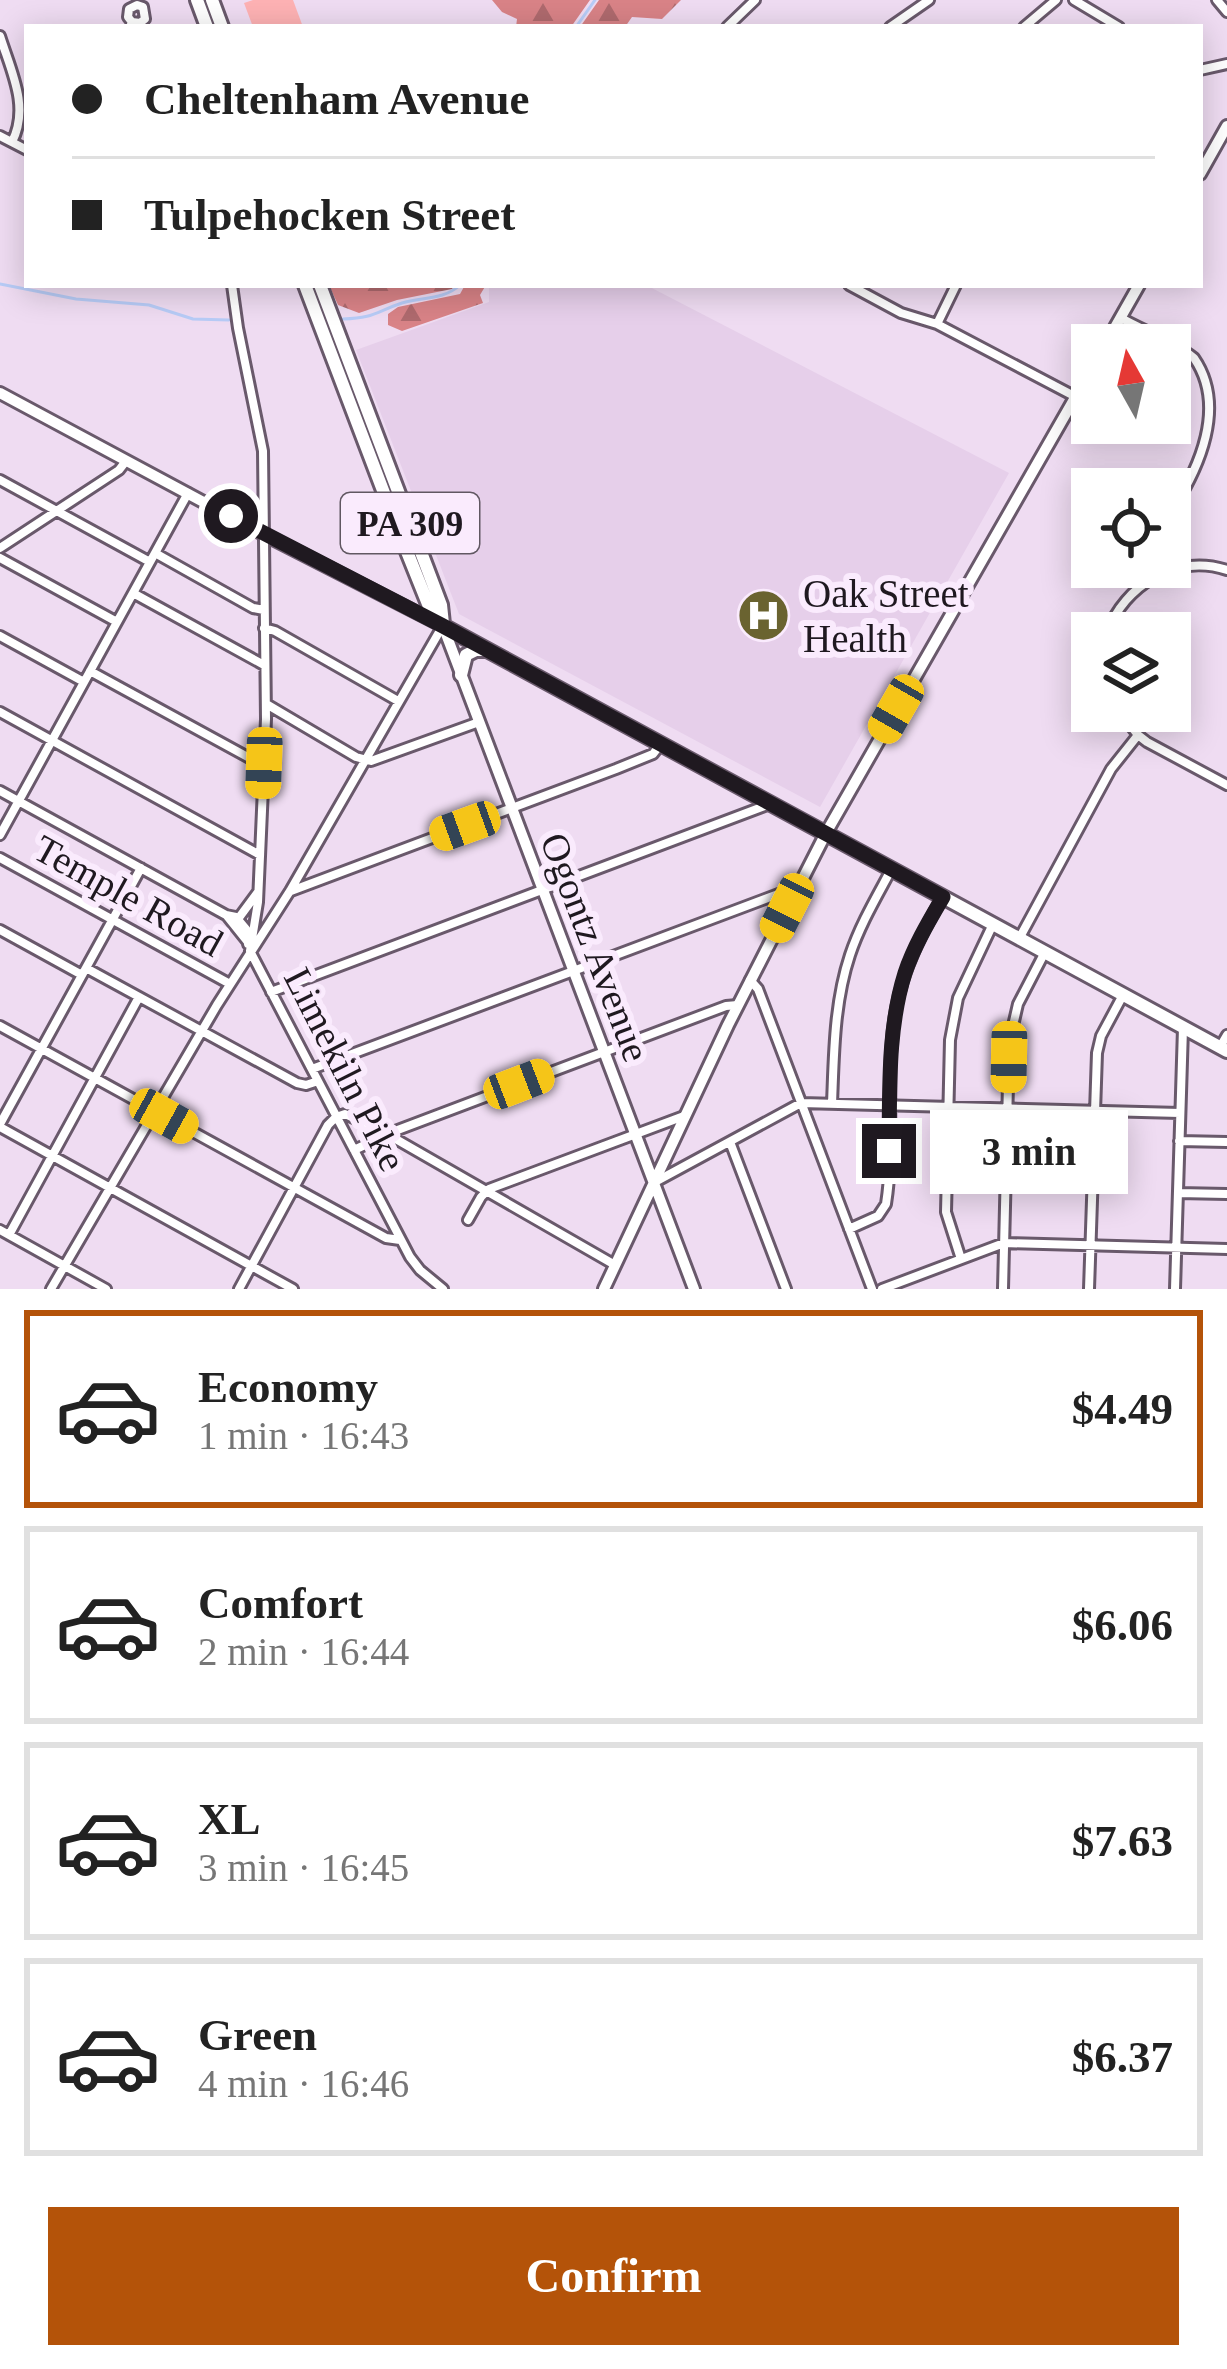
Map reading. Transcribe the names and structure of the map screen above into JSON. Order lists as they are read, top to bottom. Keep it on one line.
{"streets":{"highway":["PA 309","Ogontz Avenue"],"street":["Temple Road","Limekiln Pike"]},"places":{"hospital":["Oak Street Health"]},"north":"top","page":{"banner":["Cheltenham Avenue","Tulpehocken Street"],"bubble":"3 min","list":[{"name":"Economy","note":"1 min · 16:43","value":"$4.49"},{"name":"Comfort","note":"2 min · 16:44","value":"$6.06"},{"name":"XL","note":"3 min · 16:45","value":"$7.63"},{"name":"Green","note":"4 min · 16:46","value":"$6.37"}],"buttons":"Confirm"}}
